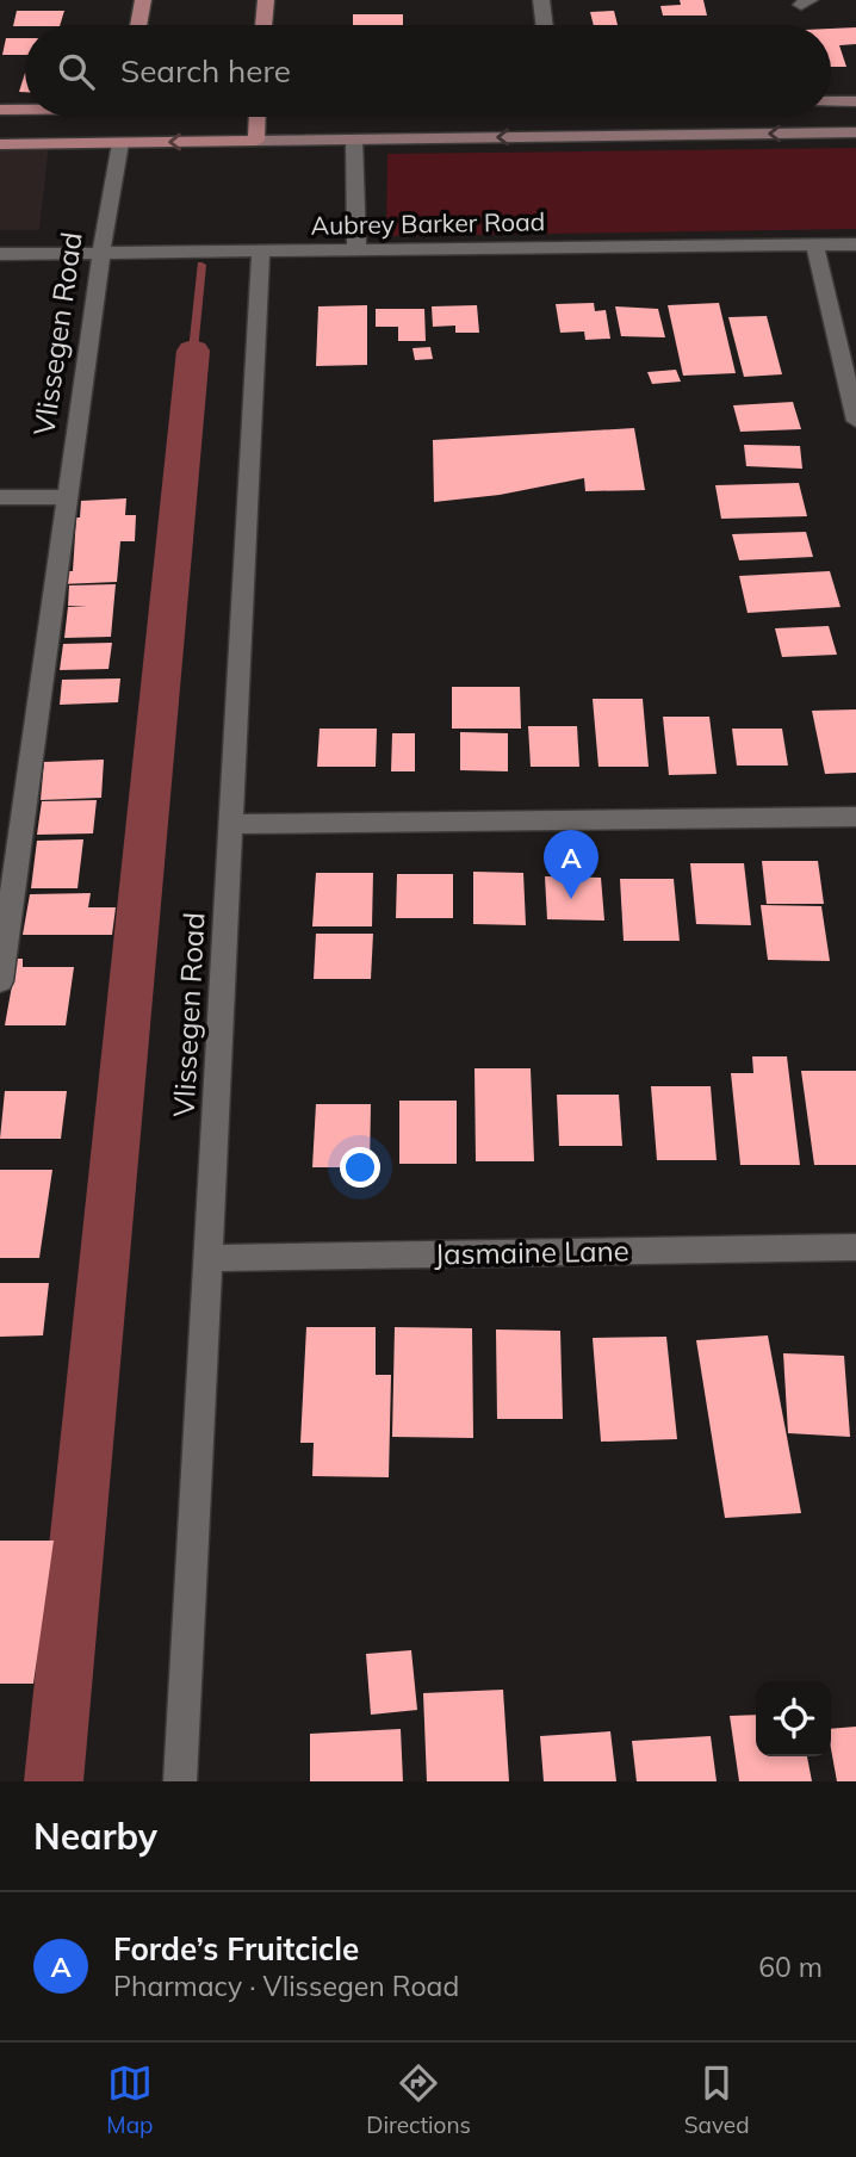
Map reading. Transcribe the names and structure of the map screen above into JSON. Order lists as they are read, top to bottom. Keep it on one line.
{"streets":{"street":["Aubrey Barker Road","Vlissegen Road","Jasmaine Lane"]},"crossings":[["Aubrey Barker Road","Vlissegen Road"],["Vlissegen Road","Jasmaine Lane"]],"page":{"search":"Search here","pins":"A","heading":"Nearby","list":[{"mark":"A","name":"Forde’s Fruitcicle","note":"Pharmacy · Vlissegen Road","value":"60 m"}],"nav":["Map","Directions","Saved"]}}
